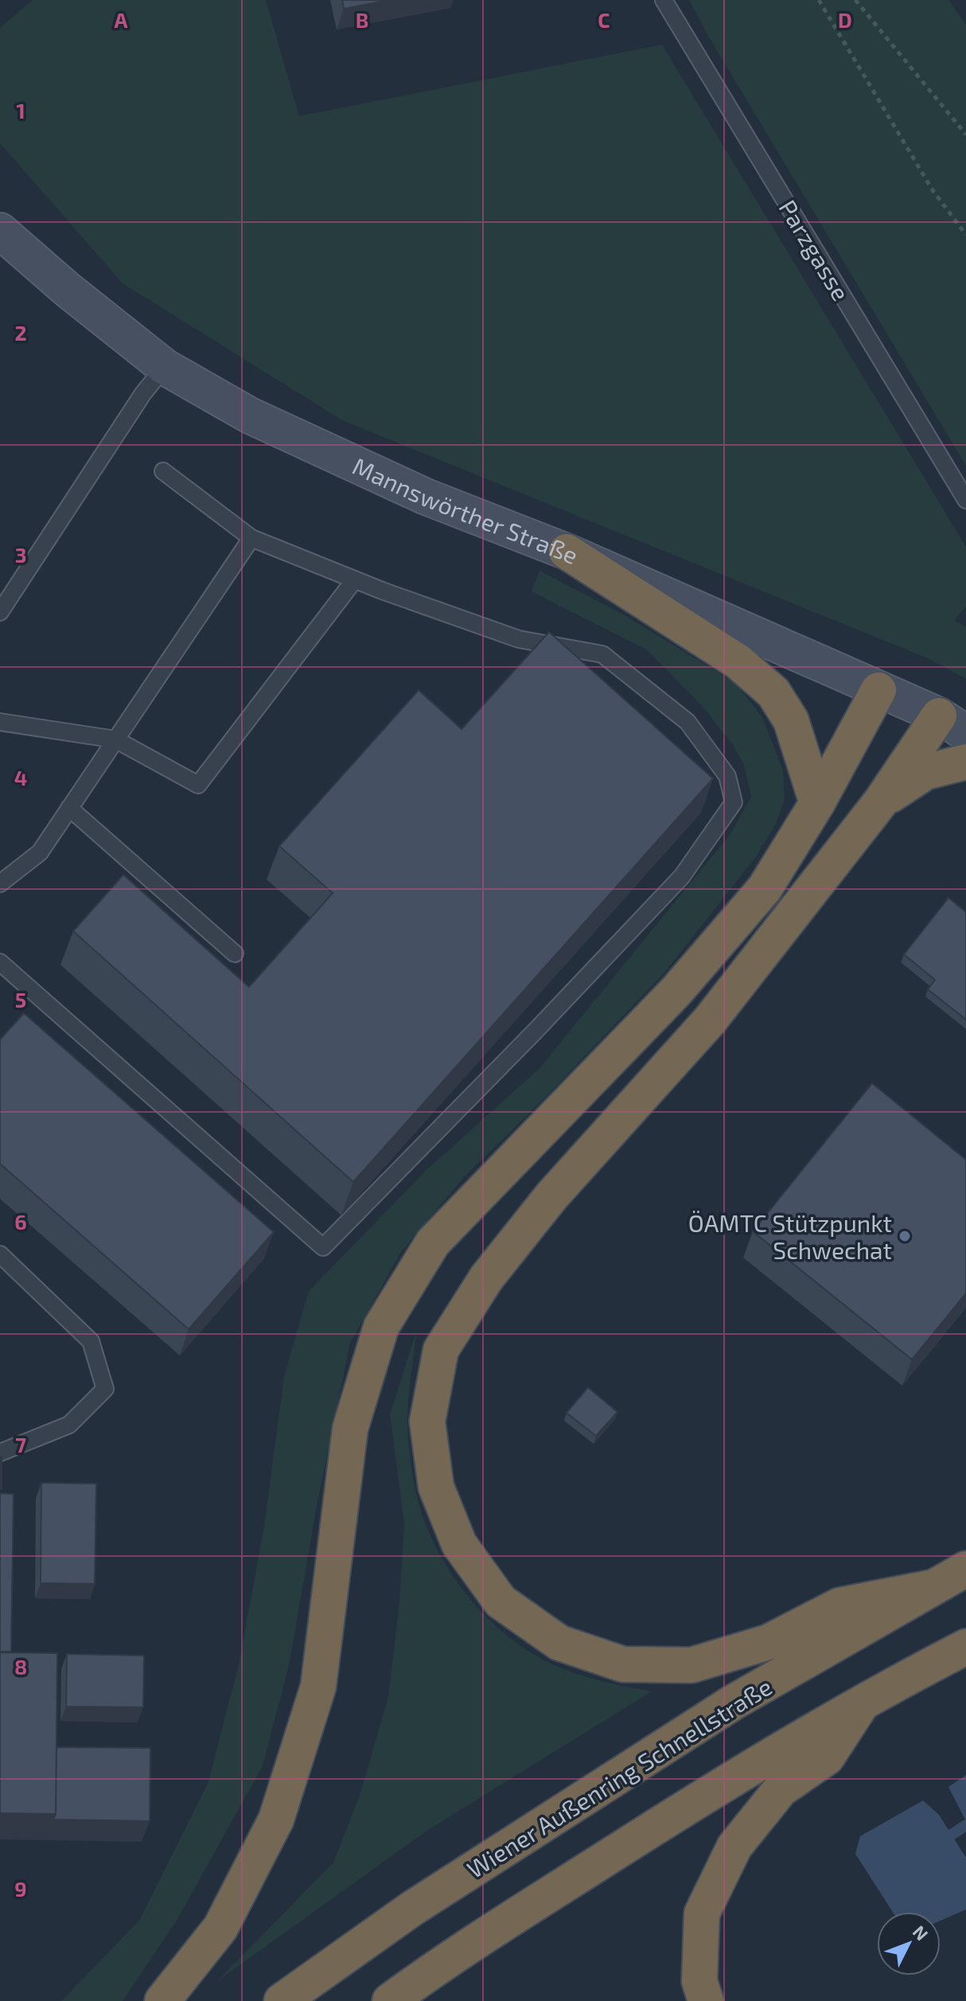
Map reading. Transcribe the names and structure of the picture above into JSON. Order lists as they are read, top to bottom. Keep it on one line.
{"streets":{"highway":["Wiener Außenring Schnellstraße"],"main road":["Mannswörther Straße"],"lane":["Parzgasse"]},"places":["ÖAMTC Stützpunkt Schwechat"],"north":"top right","grid":{"columns":["A","B","C","D"],"rows":["1","2","3","4","5","6","7","8","9"]}}
